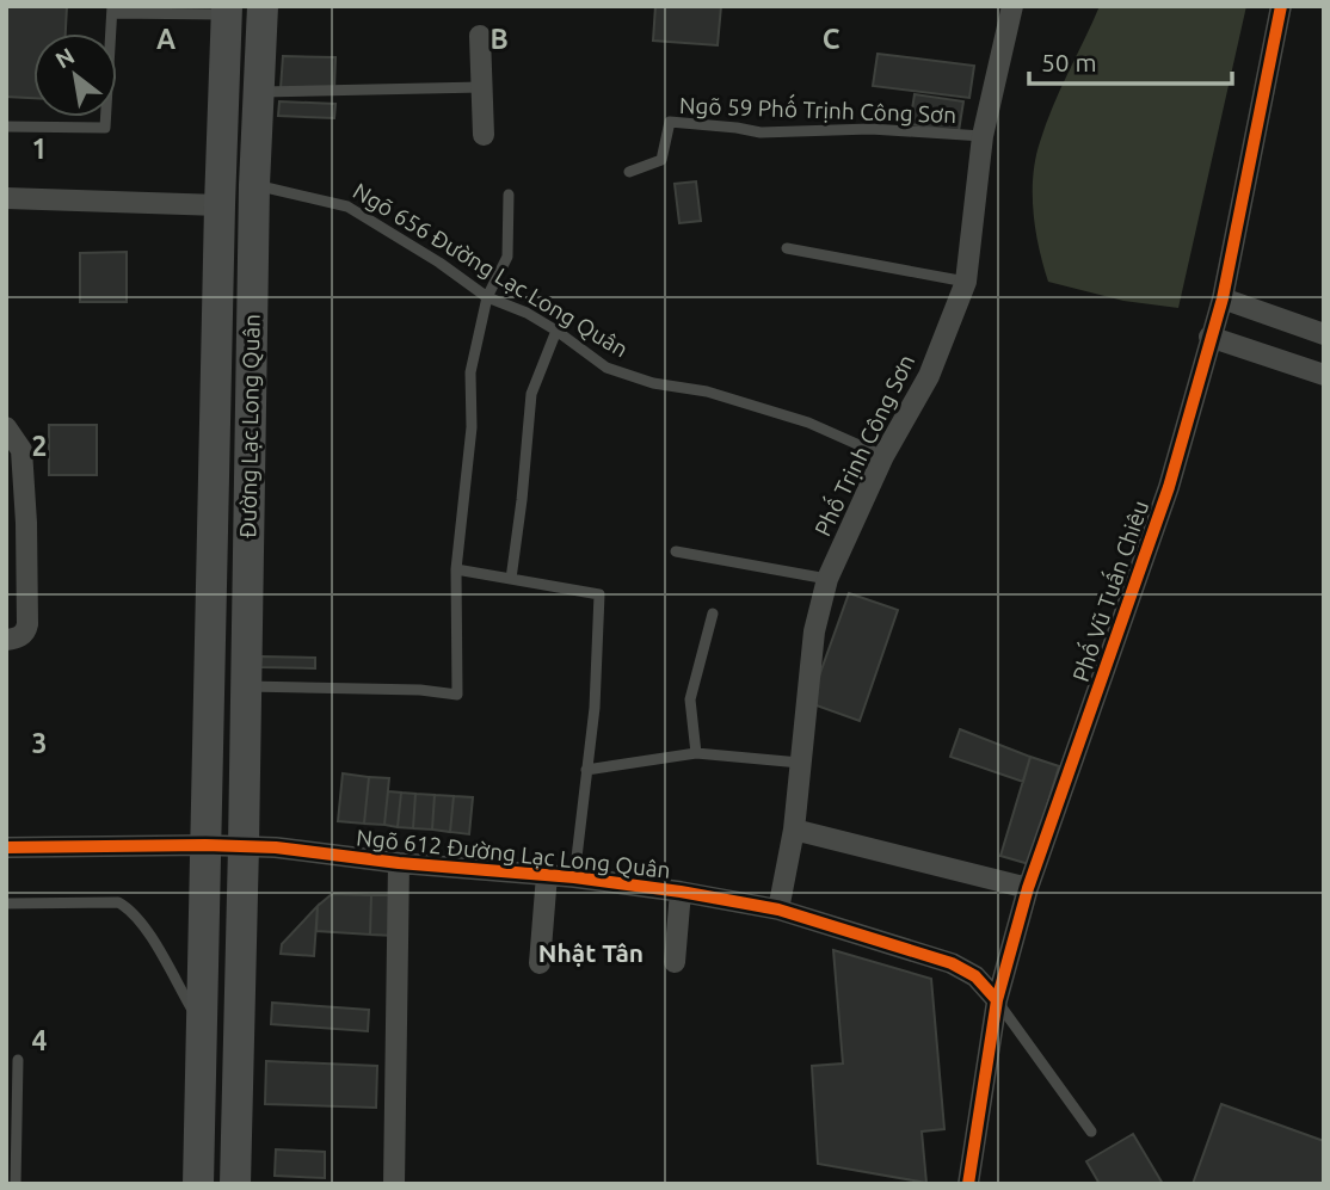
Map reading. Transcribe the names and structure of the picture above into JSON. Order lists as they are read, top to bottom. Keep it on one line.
{"streets":{"main road":["Đường Lạc Long Quân"],"street":["Phố Trịnh Công Sơn","Phố Vũ Tuấn Chiêu","Ngõ 612 Đường Lạc Long Quân"],"lane":["Ngõ 59 Phố Trịnh Công Sơn","Ngõ 656 Đường Lạc Long Quân"]},"crossings":[["Ngõ 59 Phố Trịnh Công Sơn","Phố Trịnh Công Sơn"],["Ngõ 656 Đường Lạc Long Quân","Đường Lạc Long Quân"],["Ngõ 656 Đường Lạc Long Quân","Phố Trịnh Công Sơn"],["Đường Lạc Long Quân","Ngõ 612 Đường Lạc Long Quân"],["Phố Trịnh Công Sơn","Ngõ 612 Đường Lạc Long Quân"],["Phố Vũ Tuấn Chiêu","Ngõ 612 Đường Lạc Long Quân"]],"districts":["Nhật Tân"],"scale_bar":"50 m","north":"top left","grid":{"columns":["A","B","C"],"rows":["1","2","3","4"]}}
